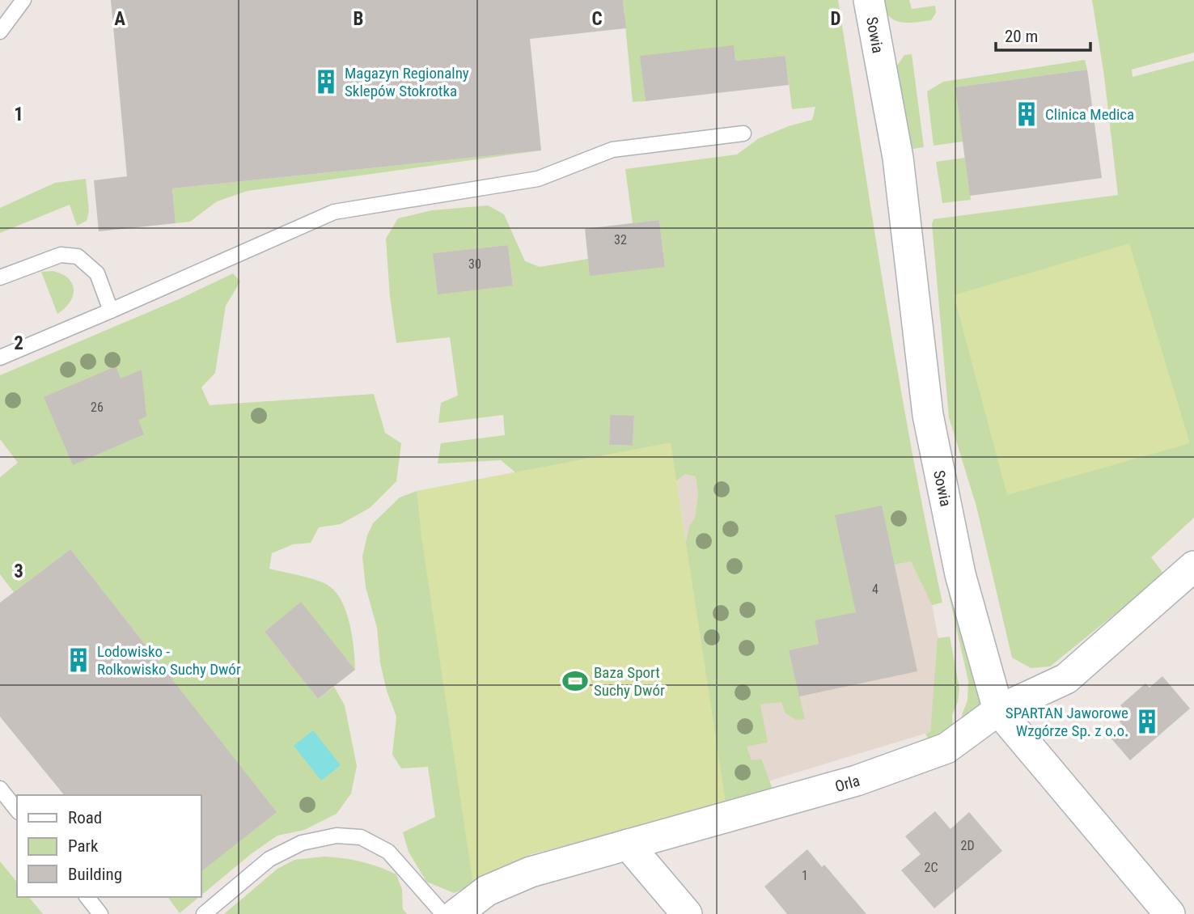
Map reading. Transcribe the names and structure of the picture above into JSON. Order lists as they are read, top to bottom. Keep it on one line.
{"streets":{"street":["Sowia","Orla"]},"crossings":[["Sowia","Orla"]],"places":{"building":["Magazyn Regionalny Sklepów Stokrotka","Clinica Medica","Lodowisko - Rolkowisko Suchy Dwór","SPARTAN Jaworowe Wzgórze Sp. z o.o."],"sports":["Baza Sport Suchy Dwór"]},"house_numbers":["32","30","26","4","2D","2C","1"],"legend":["Road","Park","Building"],"scale_bar":"20 m","grid":{"columns":["A","B","C","D"],"rows":["1","2","3"]}}
